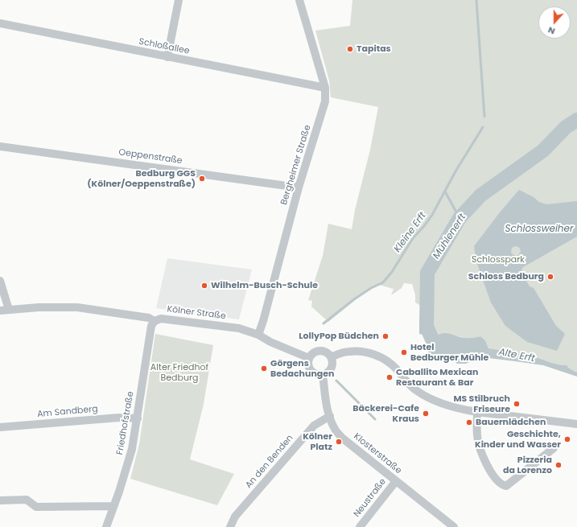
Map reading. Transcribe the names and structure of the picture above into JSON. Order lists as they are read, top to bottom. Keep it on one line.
{"streets":{"street":["Schloßallee","Oeppenstraße","Bergheimer Straße","Kölner Straße","Am Sandberg","Friedhofstraße","Klosterstraße","An den Benden","Neustraße"]},"crossings":[["Schloßallee","Bergheimer Straße"],["Oeppenstraße","Bergheimer Straße"],["Bergheimer Straße","Kölner Straße"],["Kölner Straße","Friedhofstraße"],["Kölner Straße","Klosterstraße"],["Am Sandberg","Friedhofstraße"],["Klosterstraße","An den Benden"],["Klosterstraße","Neustraße"]],"water":["Schlossweiher","Kleine Erft","Mühlenerft","Alte Erft"],"parks":["Schlosspark","Alter Friedhof Bedburg"],"places":["Tapitas","Bedburg GGS (Kölner/Oeppenstraße)","Schloss Bedburg","Wilhelm-Busch-Schule","LollyPop Büdchen","Hotel Bedburger Mühle","Görgens Bedachungen","Caballito Mexican Restaurant & Bar","MS Stilbruch Friseure","Bäckerei-Cafe Kraus","Bauernlädchen","Geschichte, Kinder und Wasser","Kölner Platz","Pizzeria da Lorenzo"],"north":"bottom"}
